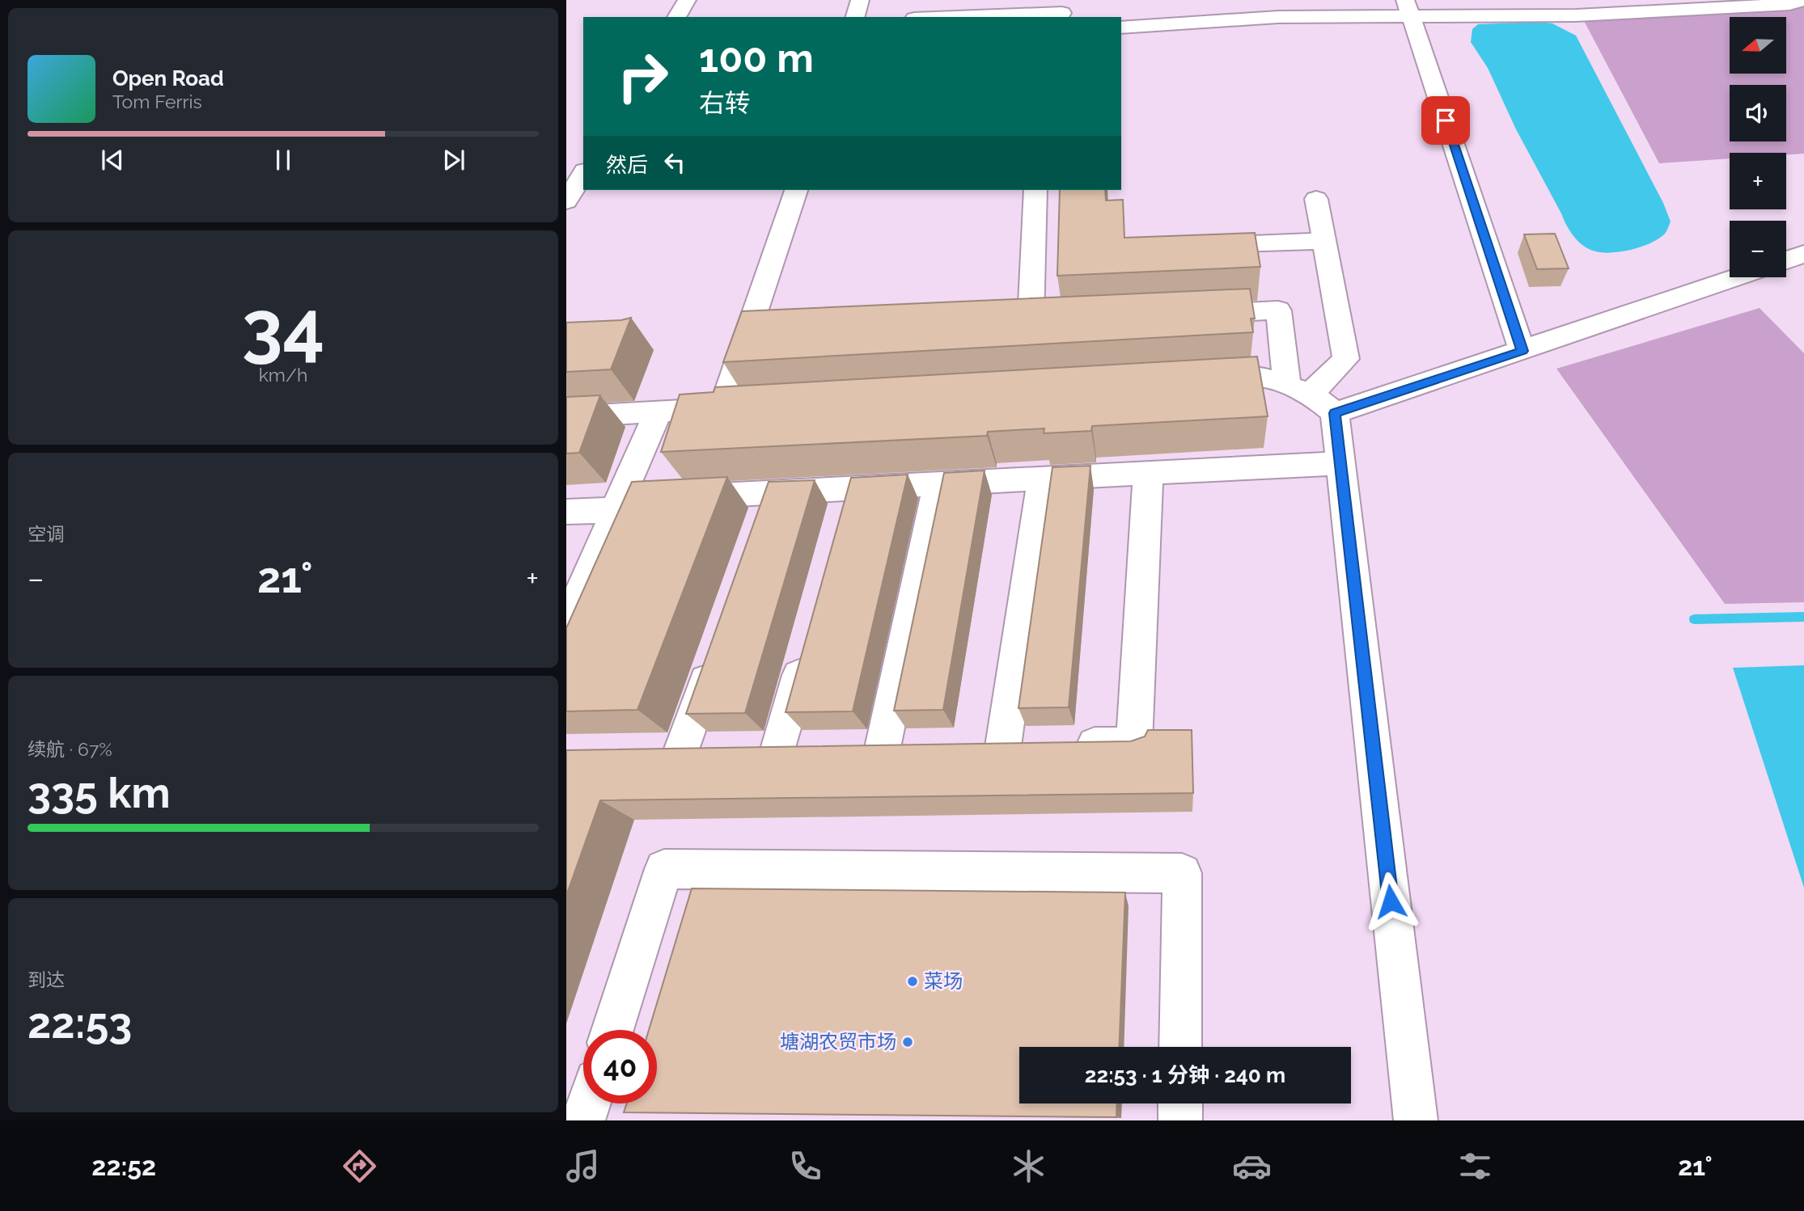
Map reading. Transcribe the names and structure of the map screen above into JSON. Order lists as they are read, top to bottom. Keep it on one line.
{"places":["菜场","塘湖农贸市场"],"north":"left","page":{"map_buttons":["+","−"],"turn":["100 m","右转"],"song":["Open Road","Tom Ferris"],"then":"然后","tile":[["34","km/h"],"空调",["续航 · 67%","335 km"],["到达","22:53"]],"heat":["−","21°","+"],"limit":"40","trip":"22:53 · 1 分钟 · 240 m","tabs":["22:52","21°"]}}
